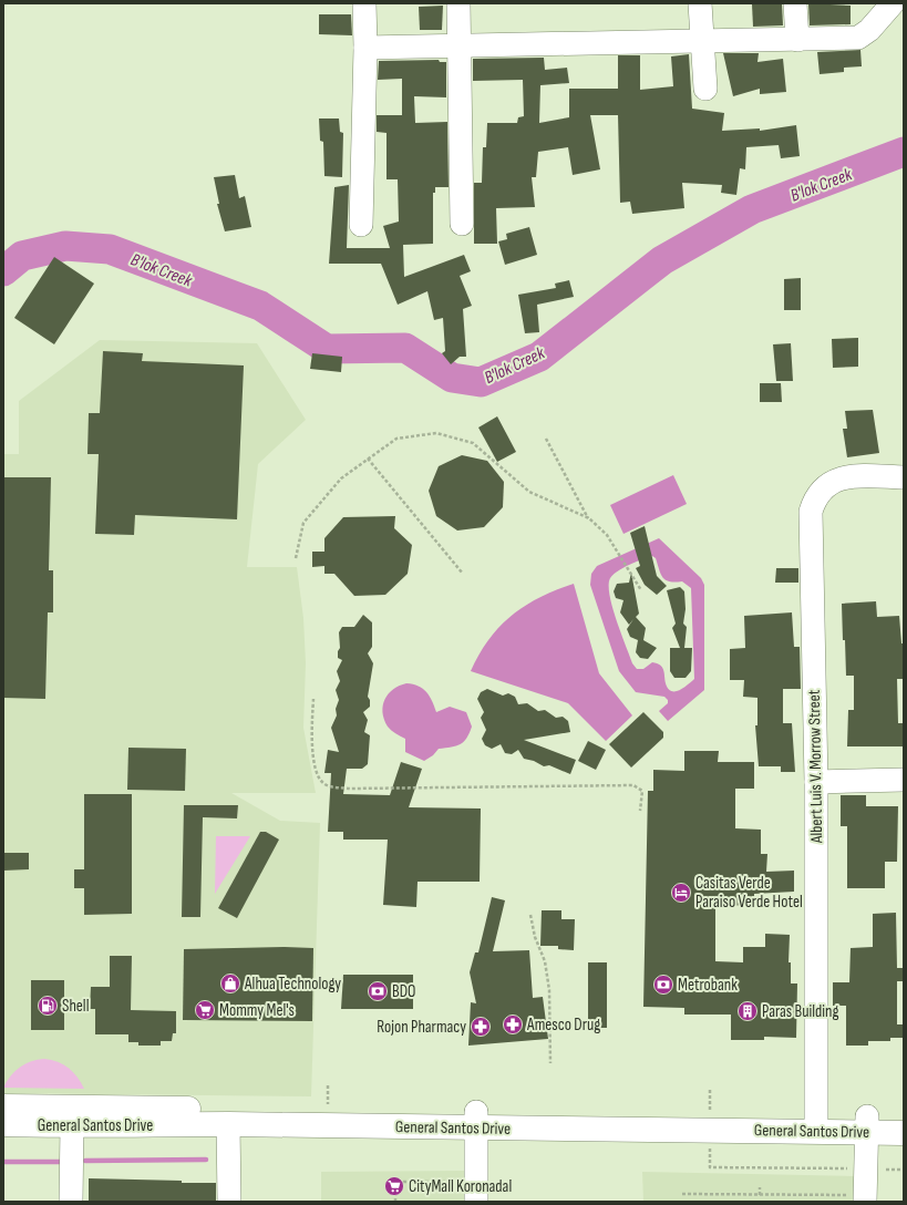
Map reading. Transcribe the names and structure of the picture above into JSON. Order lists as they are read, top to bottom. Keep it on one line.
{"streets":{"highway":["General Santos Drive"],"street":["Albert Luis V. Morrow Street"]},"crossings":[["Albert Luis V. Morrow Street","General Santos Drive"]],"water":["B'lok Creek"],"places":{"hotel":["Casitas Verde Paraiso Verde Hotel"],"shop":["Alhua Technology"],"bank":["Metrobank","BDO"],"fuel station":["Shell"],"supermarket":["Mommy Mel's","CityMall Koronadal"],"building":["Paras Building"],"pharmacy":["Amesco Drug","Rojon Pharmacy"]}}
